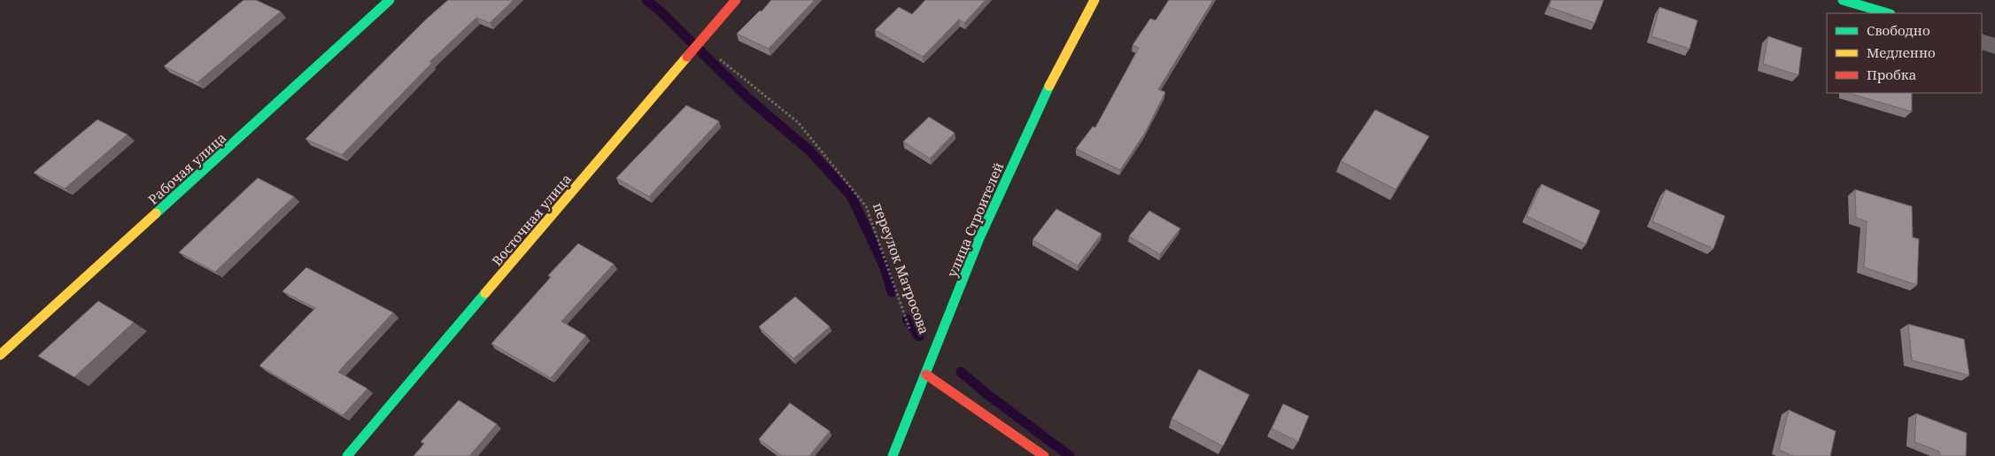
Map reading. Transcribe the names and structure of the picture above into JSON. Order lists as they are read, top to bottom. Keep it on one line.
{"streets":{"street":["Рабочая улица","Восточная улица","улица Строителей"],"path":["переулок Матросова"]},"crossings":[["Восточная улица","переулок Матросова"],["улица Строителей","переулок Матросова"]],"legend":["Свободно","Медленно","Пробка"]}
